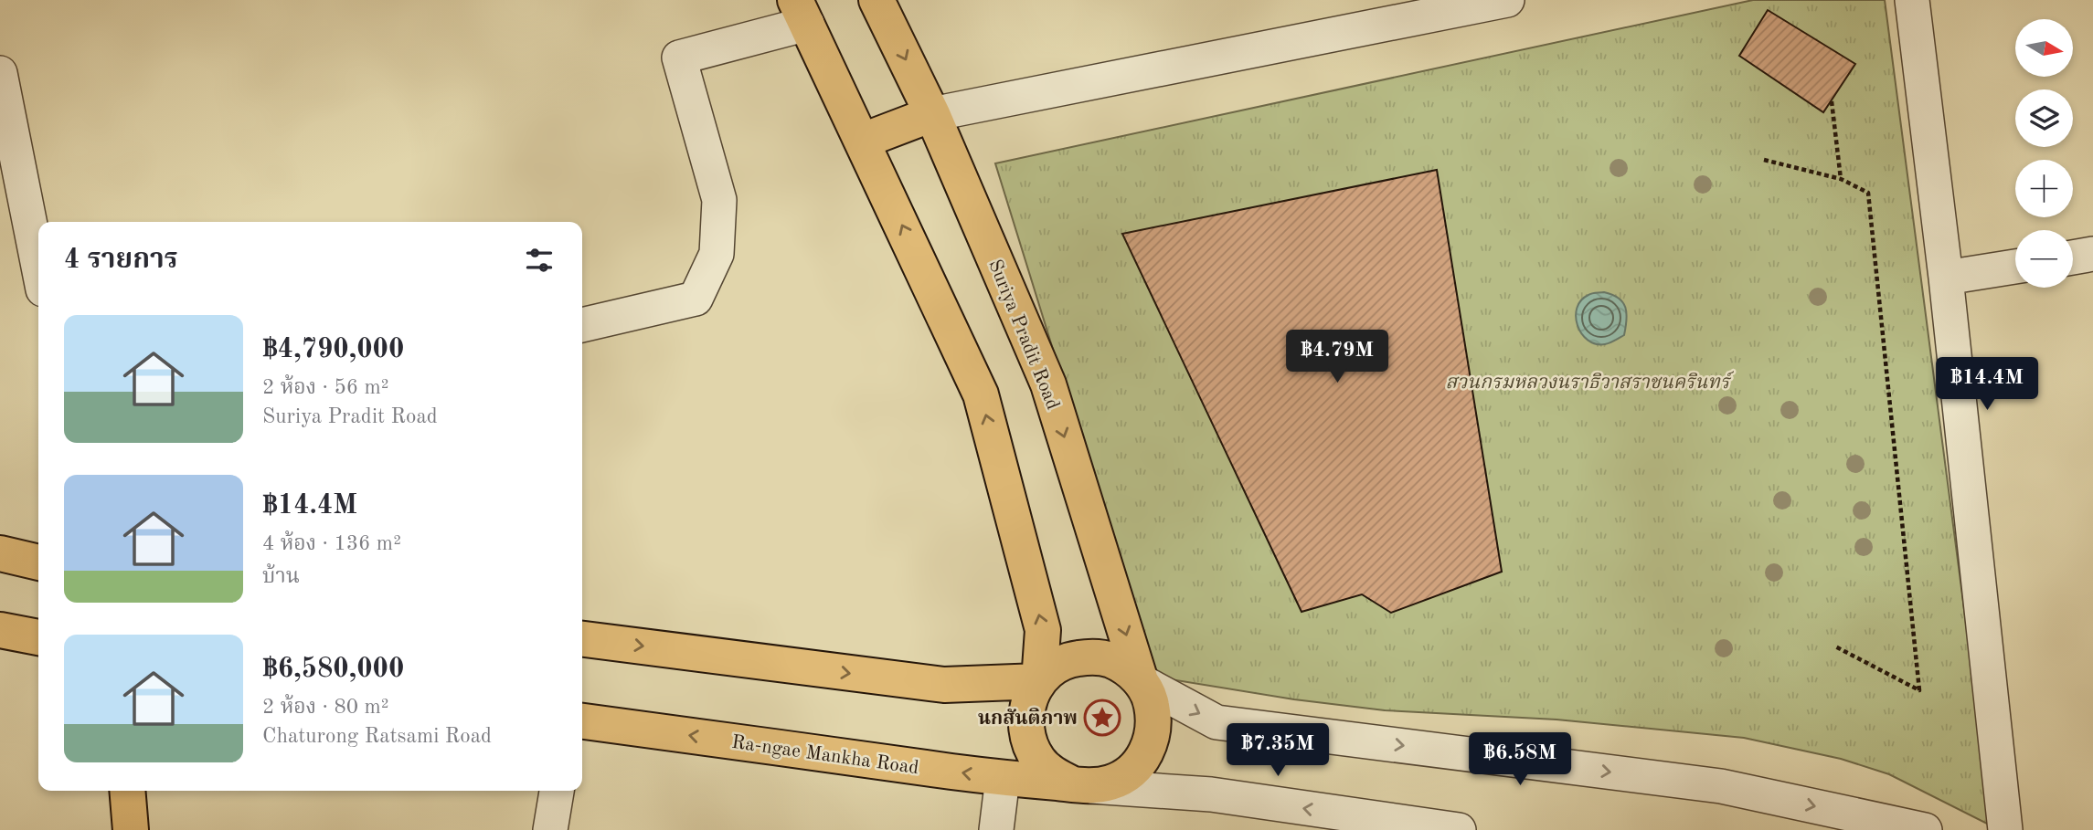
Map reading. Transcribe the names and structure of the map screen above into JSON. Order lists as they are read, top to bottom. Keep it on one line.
{"streets":{"main road":["Suriya Pradit Road","Ra-ngae Mankha Road"]},"crossings":[["Suriya Pradit Road","Ra-ngae Mankha Road"]],"parks":["สวนกรมหลวงนราธิวาสราชนครินทร์"],"places":{"place":["นกสันติภาพ"]},"north":"right","page":{"map_buttons":["+","−"],"heading":"4 รายการ","list":[{"name":"฿4,790,000","note":"2 ห้อง · 56 m² · Suriya Pradit Road"},{"name":"฿14.4M","note":"4 ห้อง · 136 m² · บ้าน"},{"name":"฿6,580,000","note":"2 ห้อง · 80 m² · Chaturong Ratsami Road"}],"price":["฿4.79M","฿14.4M","฿7.35M","฿6.58M"]}}
